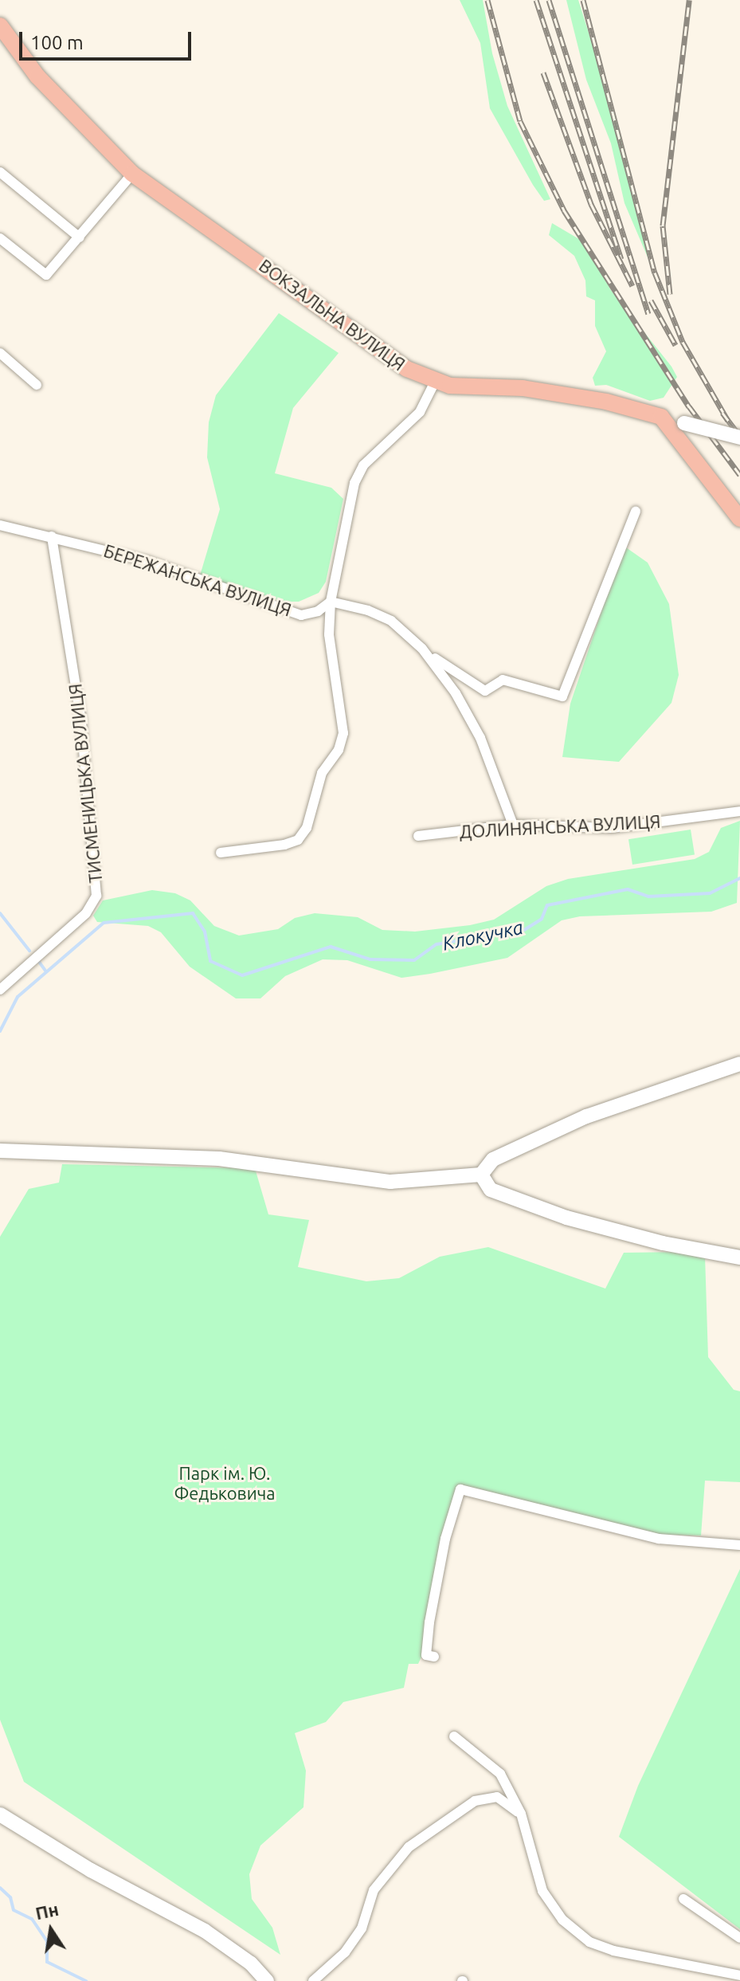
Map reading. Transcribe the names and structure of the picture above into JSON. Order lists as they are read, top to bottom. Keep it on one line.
{"streets":{"main road":["ВОКЗАЛЬНА ВУЛИЦЯ"],"street":["БЕРЕЖАНСЬКА ВУЛИЦЯ","ТИСМЕНИЦЬКА ВУЛИЦЯ","ДОЛИНЯНСЬКА ВУЛИЦЯ"]},"crossings":[["БЕРЕЖАНСЬКА ВУЛИЦЯ","ТИСМЕНИЦЬКА ВУЛИЦЯ"]],"water":["Клокучка"],"parks":["Парк ім. Ю. Федьковича"],"scale_bar":"100 m","north":"top"}
